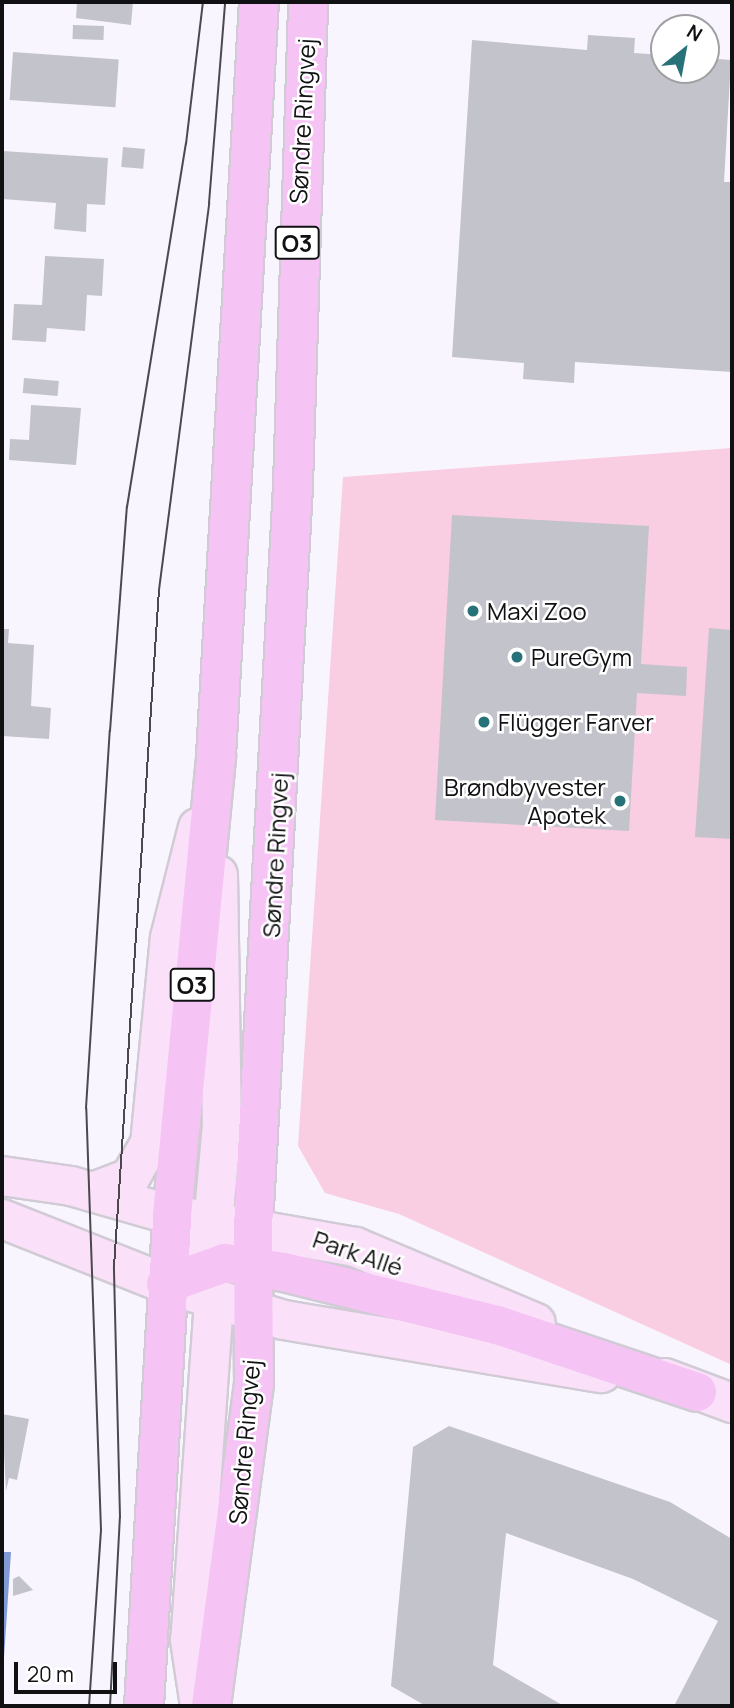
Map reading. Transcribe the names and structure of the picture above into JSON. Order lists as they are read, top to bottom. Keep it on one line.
{"streets":{"main road":["Søndre Ringvej","O3"],"street":["Park Allé"]},"crossings":[["Søndre Ringvej","Park Allé"]],"places":["Maxi Zoo","PureGym","Flügger Farver","Brøndbyvester Apotek"],"scale_bar":"20 m","north":"top right"}
